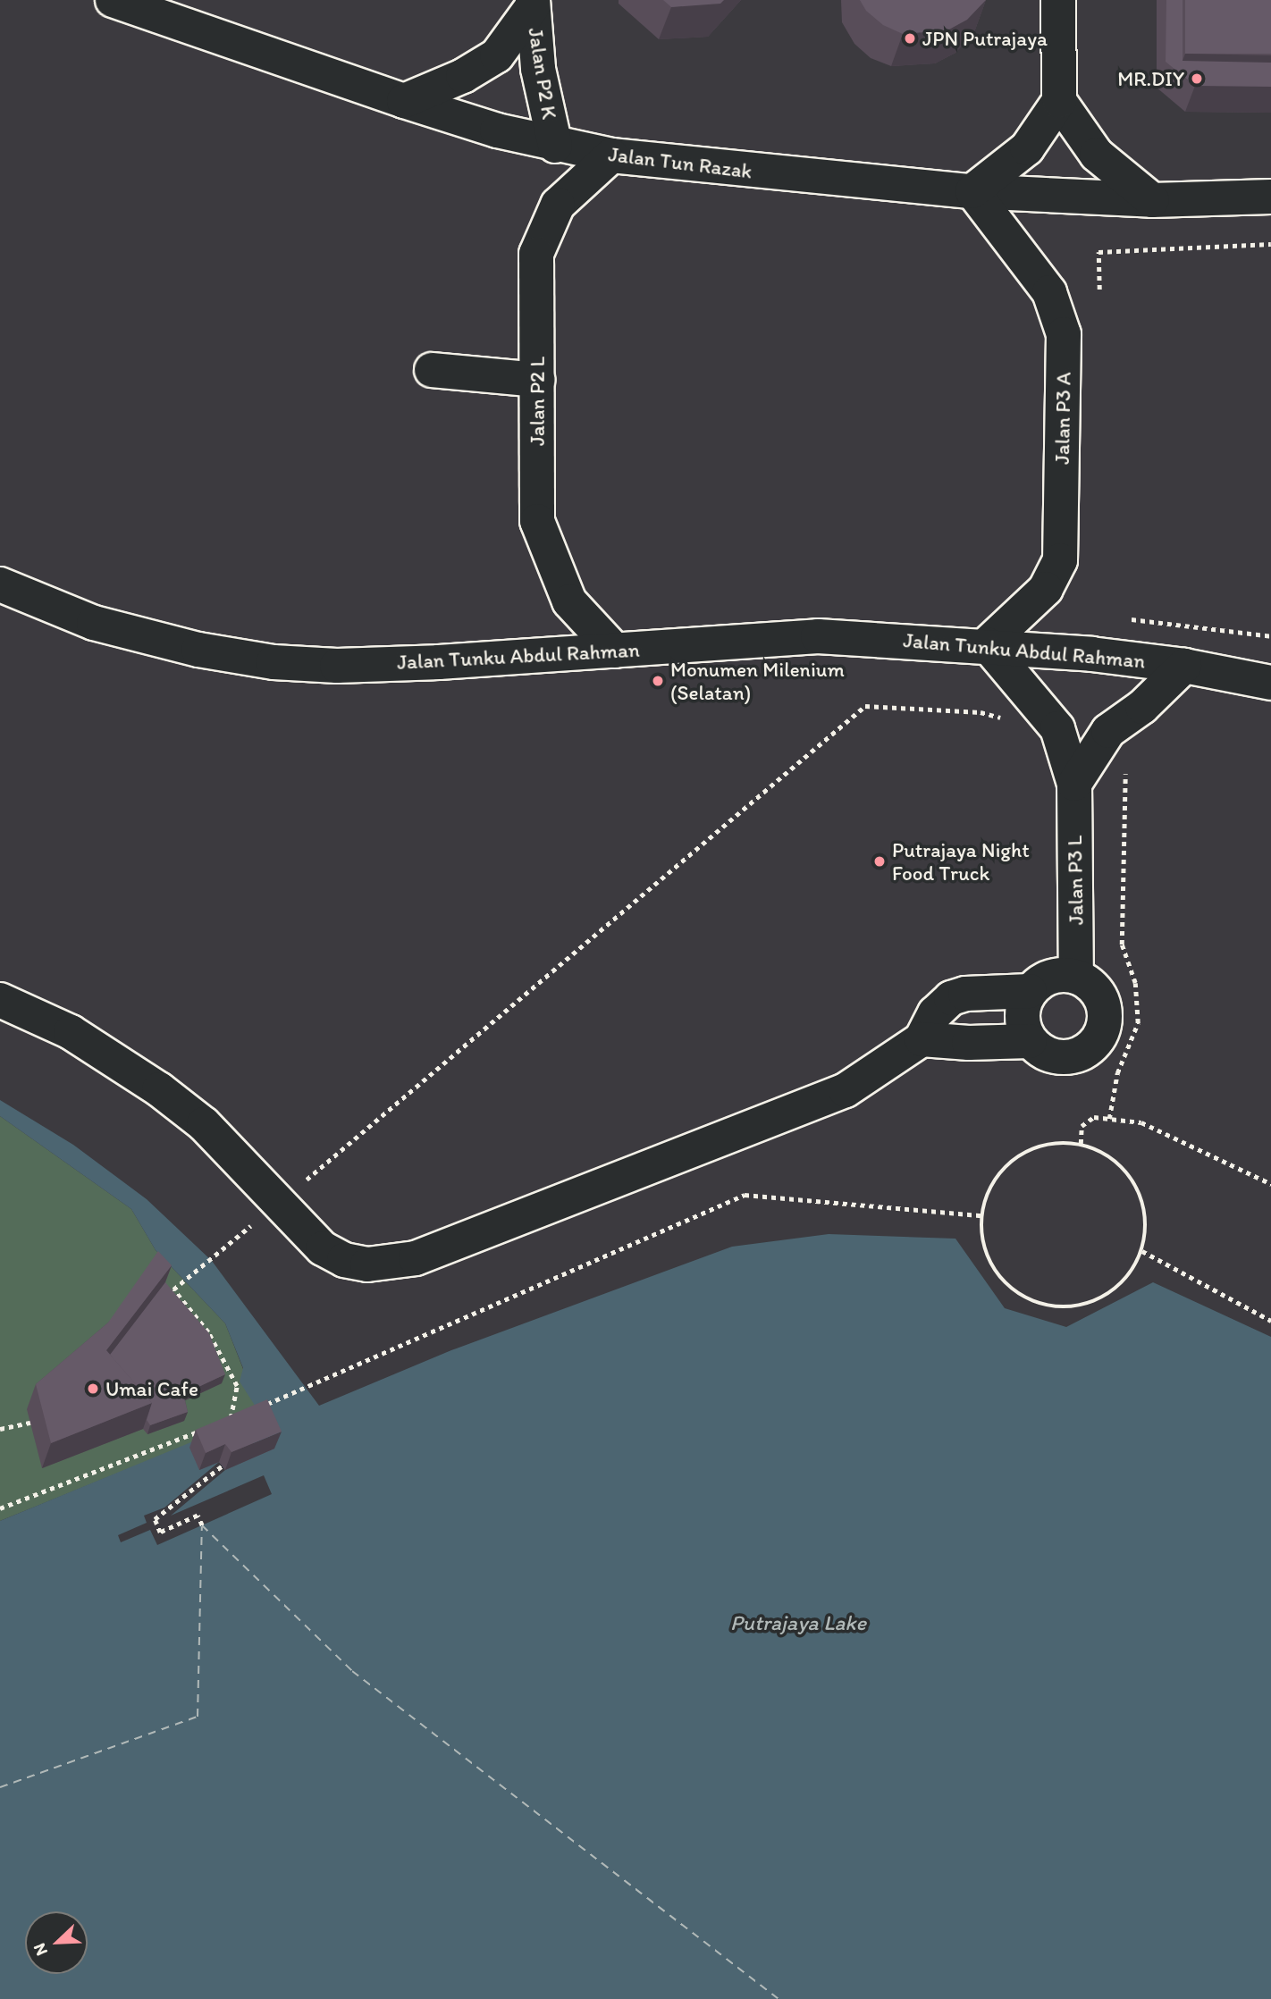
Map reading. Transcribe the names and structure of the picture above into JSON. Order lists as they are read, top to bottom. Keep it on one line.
{"streets":{"street":["Jalan P2 K","Jalan Tun Razak","Jalan P2 L","Jalan P3 A","Jalan Tunku Abdul Rahman","Jalan P3 L"]},"crossings":[["Jalan P2 K","Jalan Tun Razak"],["Jalan Tun Razak","Jalan P2 L"],["Jalan Tun Razak","Jalan P3 A"],["Jalan P2 L","Jalan Tunku Abdul Rahman"],["Jalan P3 A","Jalan Tunku Abdul Rahman"],["Jalan P3 A","Jalan P3 L"],["Jalan Tunku Abdul Rahman","Jalan P3 L"]],"water":["Putrajaya Lake"],"places":["JPN Putrajaya","MR.DIY","Monumen Milenium (Selatan)","Putrajaya Night Food Truck","Umai Cafe"],"north":"bottom left"}
